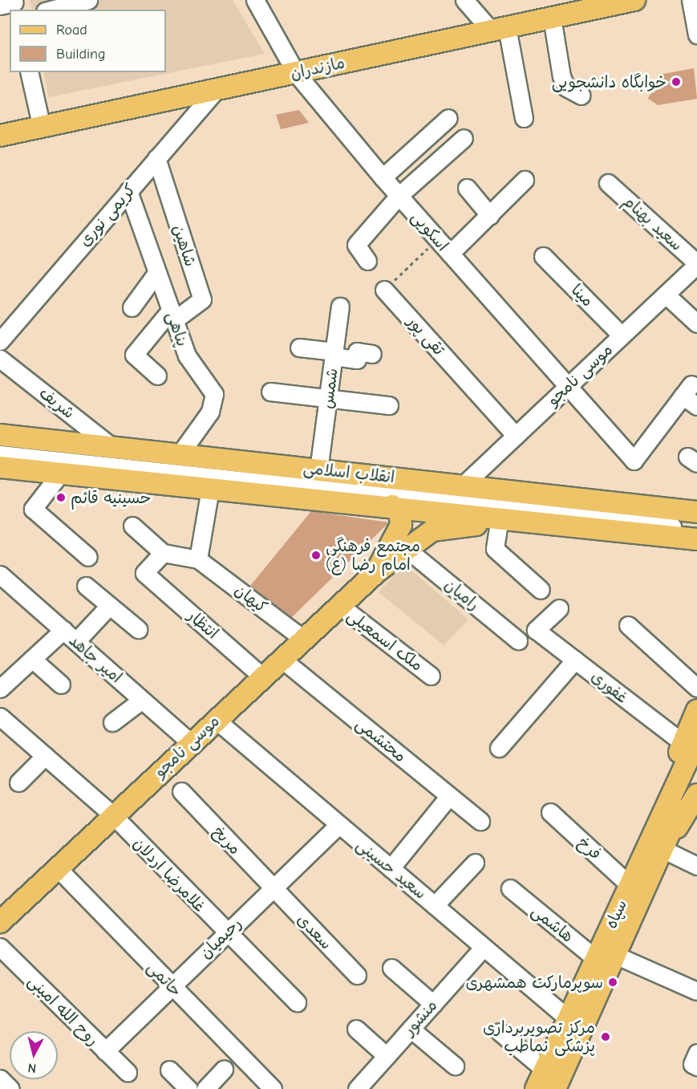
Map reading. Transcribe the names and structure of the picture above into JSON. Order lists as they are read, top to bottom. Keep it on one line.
{"streets":{"main road":["مازندران","موسی نامجو","انقلاب اسلامی","سپاه"],"street":["کریمی نوری","سعید بهنام","اسکویی","شاهین","مینا","پناهی","تقی پور","شمس","شریف","رامیان","کیهان","انتظار","ملک اسمعیلی","امیر جاهد","غفوری","محتشمی","مریخ","فرخ","سعید حسینی","غلامرضا اردلان","هاشمی","سعدی","رحیمیان","حاتمی","روح الله امینی","منشور"]},"crossings":[["مازندران","کریمی نوری"],["مازندران","اسکویی"],["کریمی نوری","شاهین"],["کریمی نوری","پناهی"],["سعید بهنام","موسی نامجو"],["اسکویی","موسی نامجو"],["شاهین","پناهی"],["مینا","موسی نامجو"],["پناهی","انقلاب اسلامی"],["تقی پور","موسی نامجو"],["موسی نامجو","انقلاب اسلامی"],["موسی نامجو","رامیان"],["موسی نامجو","کیهان"],["موسی نامجو","انتظار"],["موسی نامجو","ملک اسمعیلی"],["موسی نامجو","امیر جاهد"],["موسی نامجو","محتشمی"],["موسی نامجو","سعید حسینی"],["موسی نامجو","غلامرضا اردلان"],["موسی نامجو","حاتمی"],["شمس","انقلاب اسلامی"],["شریف","انقلاب اسلامی"],["کیهان","انتظار"],["مریخ","سعدی"],["مریخ","رحیمیان"],["فرخ","سپاه"],["سعید حسینی","سپاه"],["سعید حسینی","رحیمیان"],["سعید حسینی","منشور"],["غلامرضا اردلان","رحیمیان"],["سپاه","هاشمی"],["سعدی","رحیمیان"],["رحیمیان","حاتمی"],["رحیمیان","روح الله امینی"]],"places":["خوابگاه دانشجویی","حسینیه قائم","مجتمع فرهنگی امام رضا (ع)","سوپرمارکت همشهری","مرکز تصویربرداری پزشکی نماطب"],"legend":["Road","Building"],"north":"bottom"}
